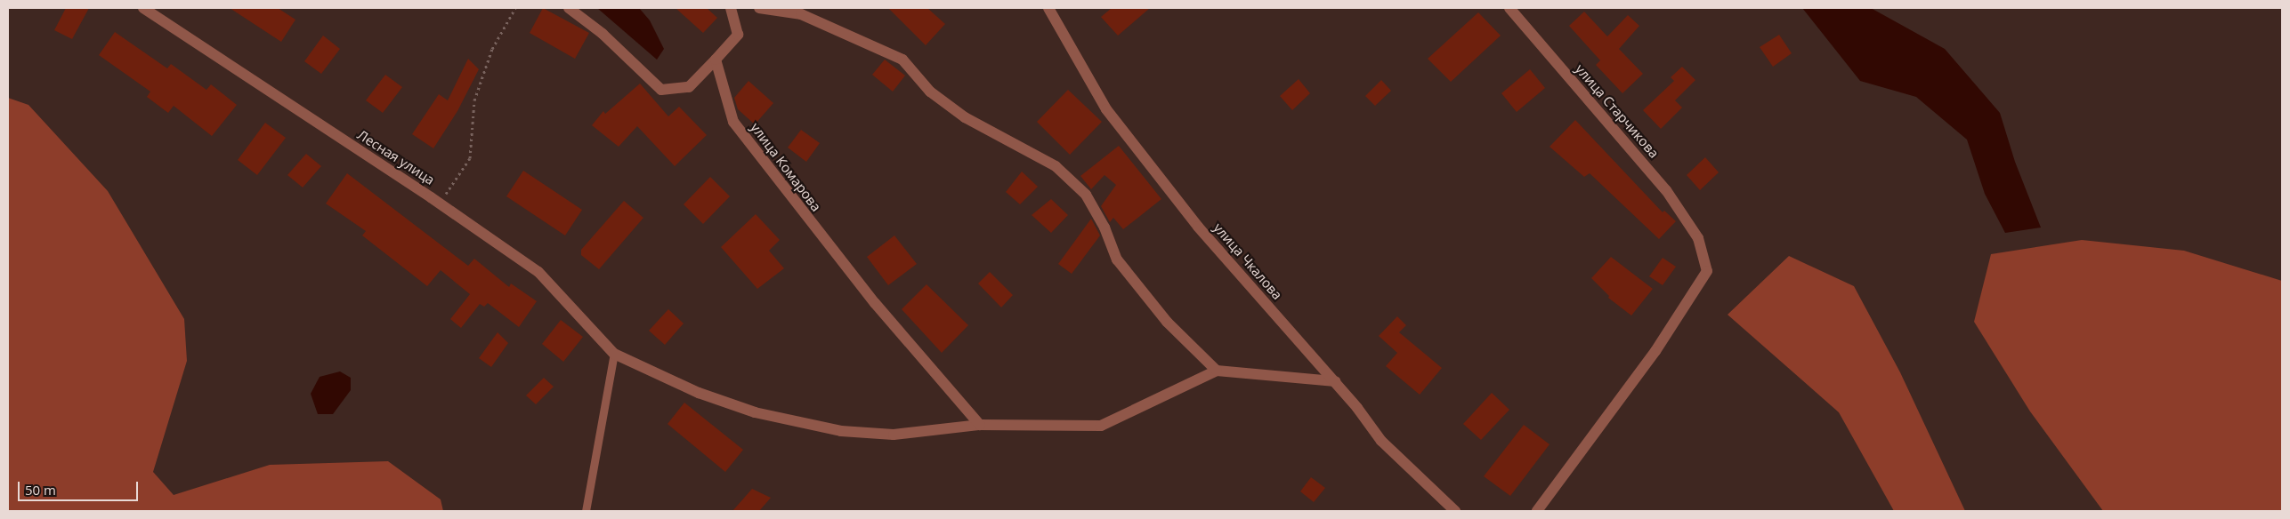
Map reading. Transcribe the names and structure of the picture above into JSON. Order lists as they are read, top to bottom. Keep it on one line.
{"streets":{"street":["улица Старчикова","Лесная улица","улица Комарова","улица Чкалова"]},"scale_bar":"50 m"}
